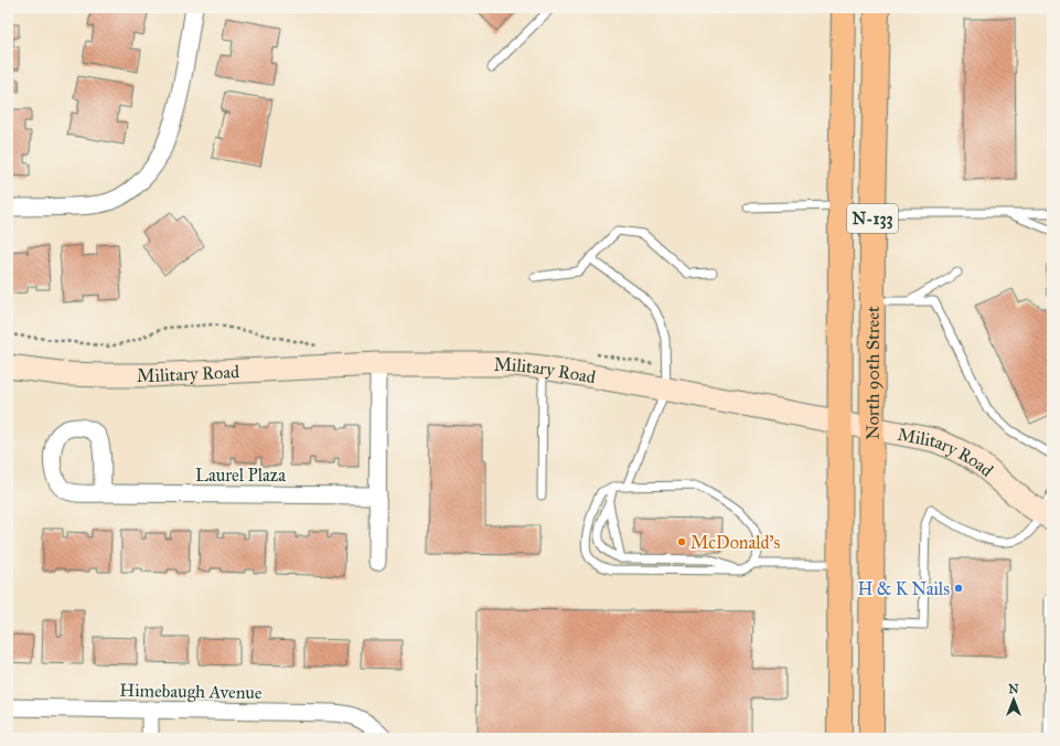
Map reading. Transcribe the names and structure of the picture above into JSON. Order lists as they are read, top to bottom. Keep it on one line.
{"streets":{"main road":["N-133","Military Road","North 90th Street"],"street":["Laurel Plaza","Himebaugh Avenue"]},"crossings":[["Military Road","North 90th Street"]],"places":["McDonald's","H & K Nails"],"north":"top"}
